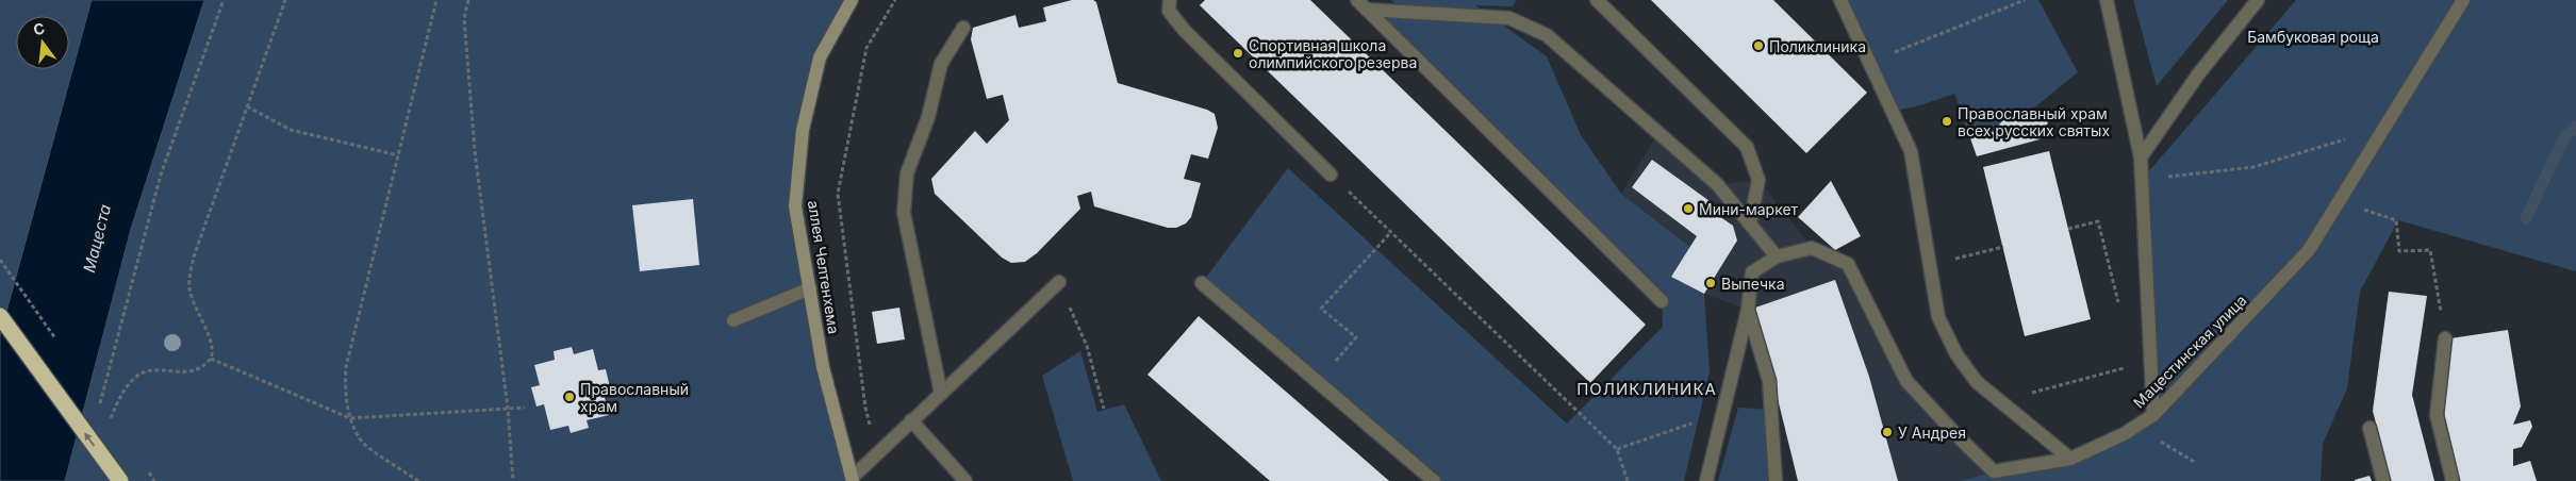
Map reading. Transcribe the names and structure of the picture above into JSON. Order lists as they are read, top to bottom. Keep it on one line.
{"streets":{"main road":["аллея Челтенхема"],"street":["Мацестинская улица"]},"districts":["ПОЛИКЛИНИКА"],"water":["Мацеста"],"parks":["Бамбуковая роща"],"places":["Поликлиника","Спортивная школа олимпийского резерва","Православный храм всех русских святых","Мини-маркет","Выпечка","Православный храм","У Андрея"],"north":"top"}
